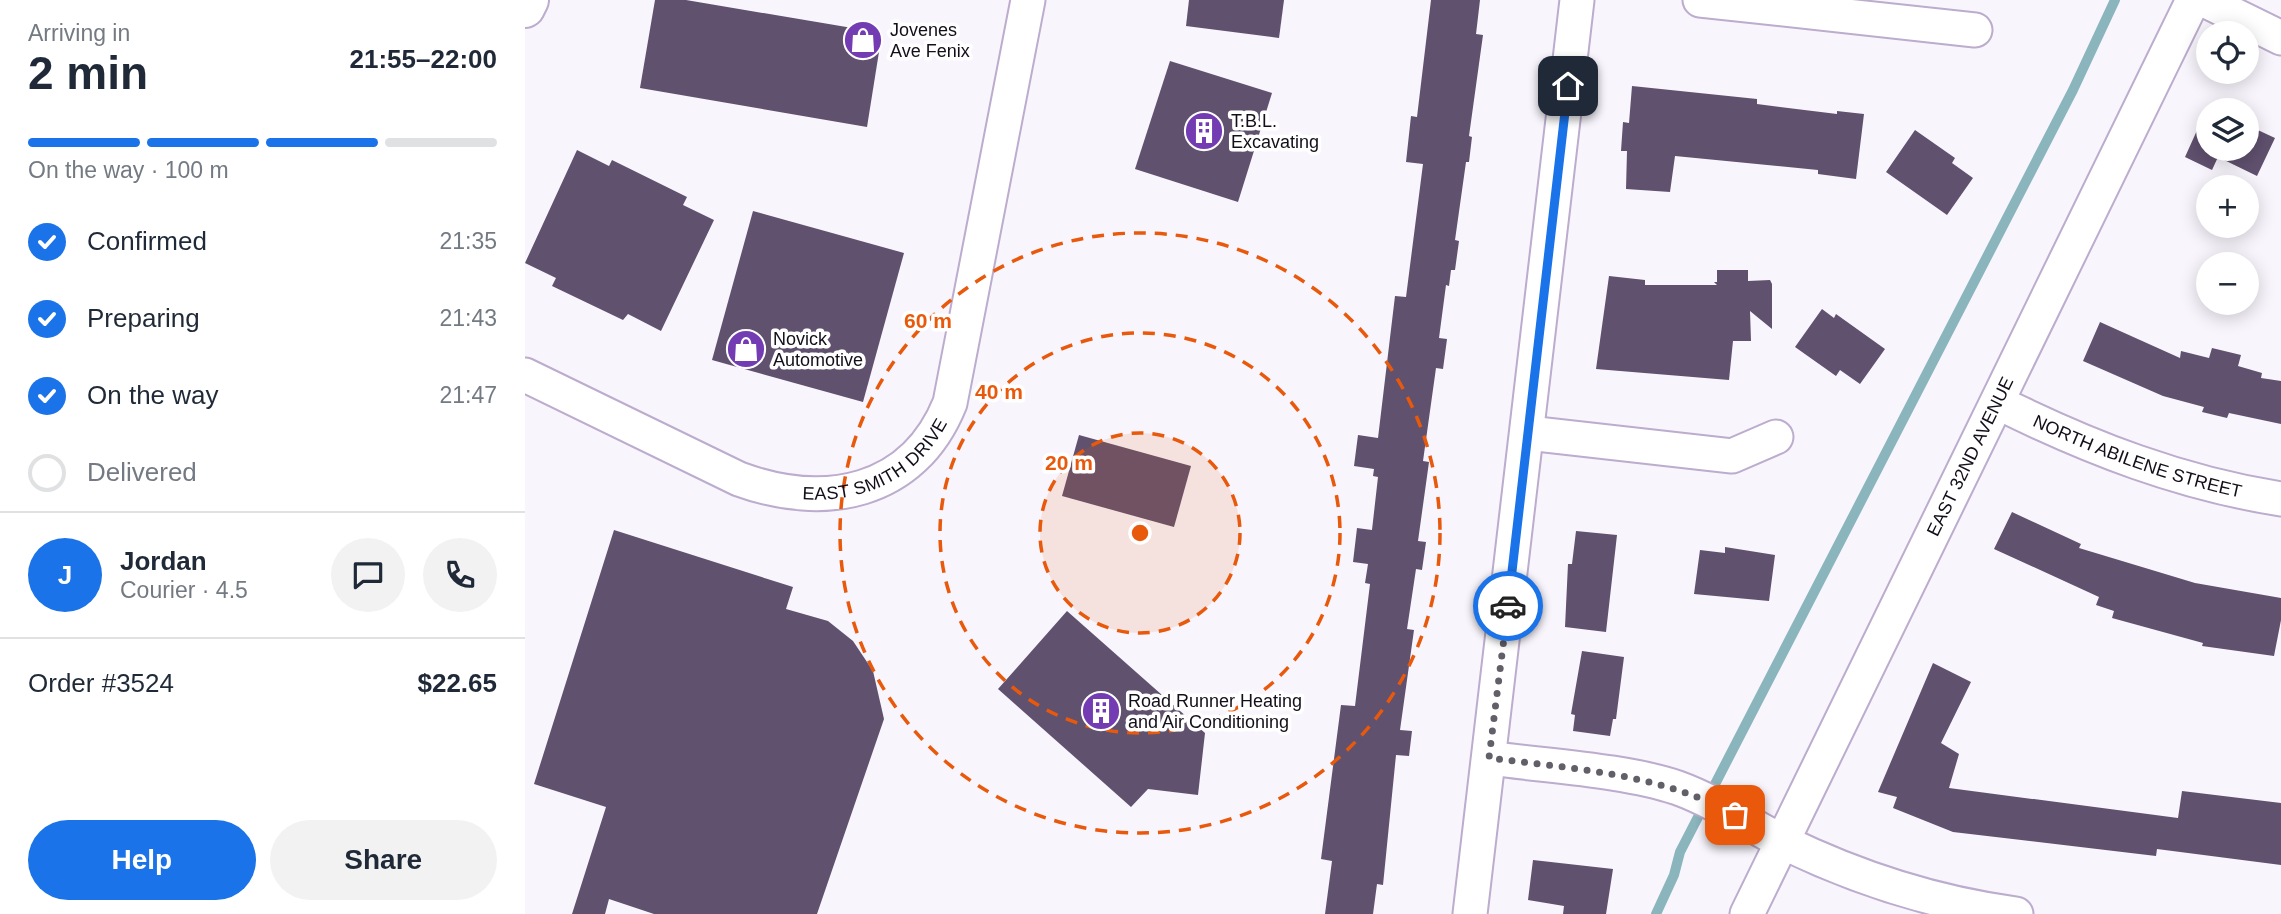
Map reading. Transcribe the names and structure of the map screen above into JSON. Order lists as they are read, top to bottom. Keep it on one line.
{"streets":{"street":["EAST SMITH DRIVE","NORTH ABILENE STREET","EAST 32ND AVENUE"]},"crossings":[["NORTH ABILENE STREET","EAST 32ND AVENUE"]],"places":{"shop":["Jovenes Ave Fenix","Novick Automotive"],"building":["T.B.L. Excavating","Road Runner Heating and Air Conditioning"]},"page":{"heading":["2 min","Arriving in","21:55–22:00"],"panel":["Jordan","Courier · 4.5","Order #3524","$22.65"],"map_buttons":["+","−"],"bar":"On the way · 100 m","list":[["Confirmed","21:35"],["Preparing","21:43"],["On the way","21:47"],"Delivered"],"round":"J","buttons":["Help","Share"]},"rings":["60 m","40 m","20 m"]}
